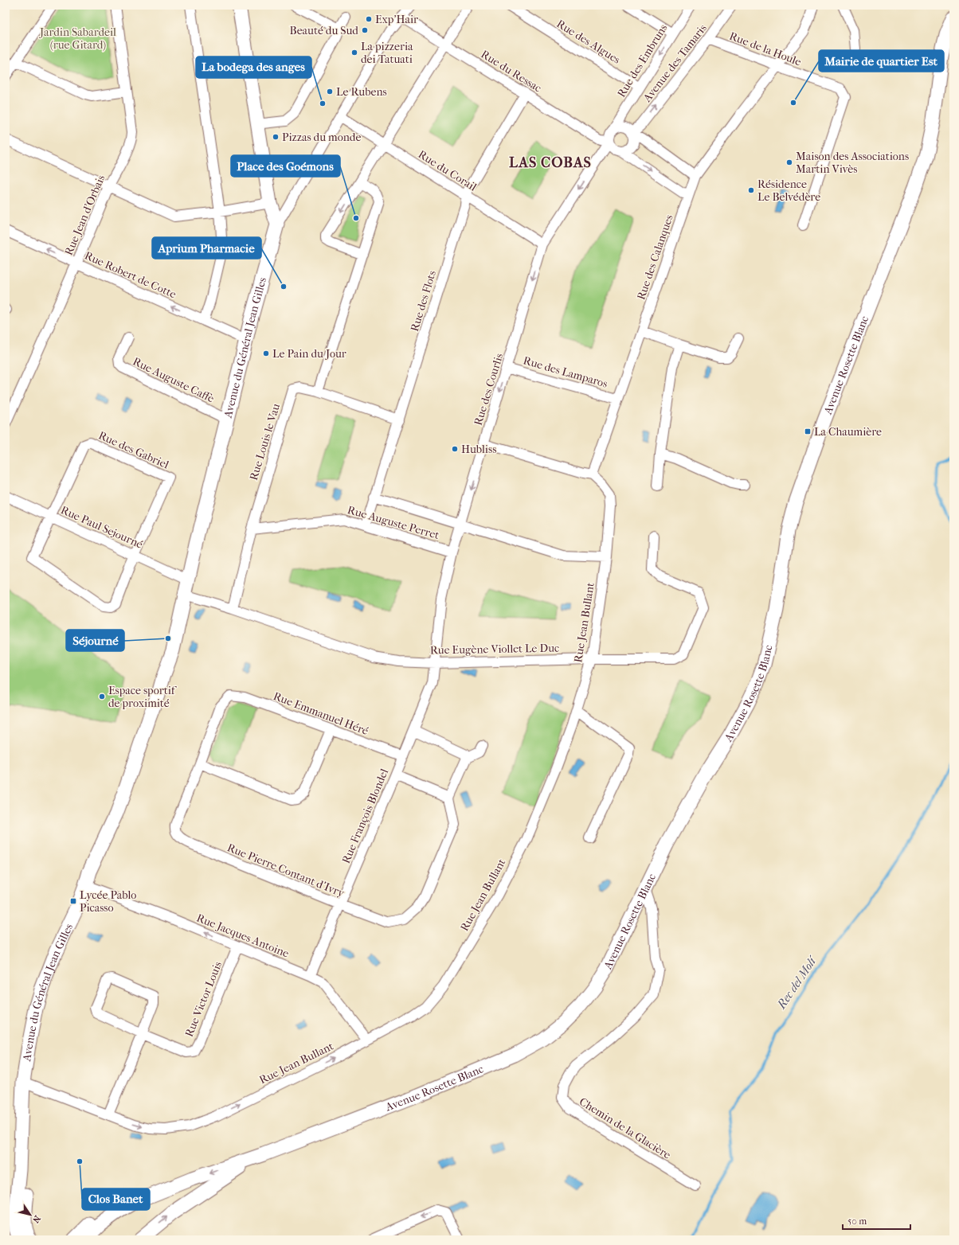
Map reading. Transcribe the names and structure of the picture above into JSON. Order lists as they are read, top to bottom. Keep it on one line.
{"streets":{"main road":["Avenue du Général Jean Gilles","Avenue Rosette Blanc"],"street":["Rue des Algues","Rue de la Houle","Rue des Embruns","Avenue des Tamaris","Rue du Ressac","Rue du Corail","Rue Jean d'Orbais","Rue des Calanques","Rue Robert de Cotte","Rue des Flots","Rue des Lamparos","Rue Auguste Caffe","Rue des Courlis","Rue Louis le Vau","Rue des Gabriel","Rue Auguste Perret","Rue Paul Sejourné","Rue Jean Bullant","Rue Eugène Viollet Le Duc","Rue Emmanuel Héré","Rue François Blondel","Rue Pierre Contant d'Ivry","Rue Jacques Antoine","Rue Victor Louis","Chemin de la Glacière"]},"crossings":[["Rue des Algues","Rue des Embruns"],["Rue de la Houle","Avenue des Tamaris"],["Rue de la Houle","Rue des Calanques"],["Rue des Embruns","Avenue des Tamaris"],["Rue des Embruns","Rue du Ressac"],["Rue des Embruns","Rue des Courlis"],["Avenue des Tamaris","Rue du Ressac"],["Avenue des Tamaris","Rue des Courlis"],["Rue du Ressac","Rue des Flots"],["Rue du Ressac","Rue des Courlis"],["Rue du Corail","Rue des Flots"],["Rue du Corail","Rue des Courlis"],["Rue Jean d'Orbais","Rue Robert de Cotte"],["Rue des Calanques","Rue des Lamparos"],["Rue des Calanques","Rue Jean Bullant"],["Rue Robert de Cotte","Avenue du Général Jean Gilles"],["Rue des Flots","Rue Louis le Vau"],["Rue des Flots","Rue Auguste Perret"],["Avenue du Général Jean Gilles","Rue Auguste Caffe"],["Avenue du Général Jean Gilles","Rue Paul Sejourné"],["Avenue du Général Jean Gilles","Rue Jean Bullant"],["Avenue du Général Jean Gilles","Rue Eugène Viollet Le Duc"],["Avenue du Général Jean Gilles","Rue Jacques Antoine"],["Avenue Rosette Blanc","Chemin de la Glacière"],["Rue des Lamparos","Rue des Courlis"],["Rue des Courlis","Rue Auguste Perret"],["Rue des Courlis","Rue Eugène Viollet Le Duc"],["Rue des Courlis","Rue François Blondel"],["Rue Louis le Vau","Rue Auguste Perret"],["Rue Louis le Vau","Rue Eugène Viollet Le Duc"],["Rue des Gabriel","Rue Paul Sejourné"],["Rue Auguste Perret","Rue Jean Bullant"],["Rue Jean Bullant","Rue Eugène Viollet Le Duc"],["Rue Jean Bullant","Rue Jacques Antoine"],["Rue Eugène Viollet Le Duc","Rue François Blondel"],["Rue Emmanuel Héré","Rue François Blondel"],["Rue Emmanuel Héré","Rue Pierre Contant d'Ivry"],["Rue François Blondel","Rue Pierre Contant d'Ivry"],["Rue François Blondel","Rue Jacques Antoine"],["Rue Jacques Antoine","Rue Victor Louis"]],"one_way":["Rue des Embruns","Avenue des Tamaris","Rue des Courlis","Rue Jacques Antoine"],"districts":["LAS COBAS"],"water":["Rec del Molí"],"parks":["Jardin Sabardeil (rue Gitard)"],"places":{"other":["Exp'Hair","Beauté du Sud","La pizzeria dei Tatuati","Le Rubens","Mairie de quartier Est","La bodega des anges","Pizzas du monde","Maison des Associations Martin Vivès","Résidence Le Belvédère","Place des Goémons","Aprium Pharmacie","Le Pain du Jour","Hubliss","Séjourné","Espace sportif de proximité","Clos Banet"],"transit":["La Chaumière","Lycée Pablo Picasso"]},"scale_bar":"50 m","north":"bottom right"}
